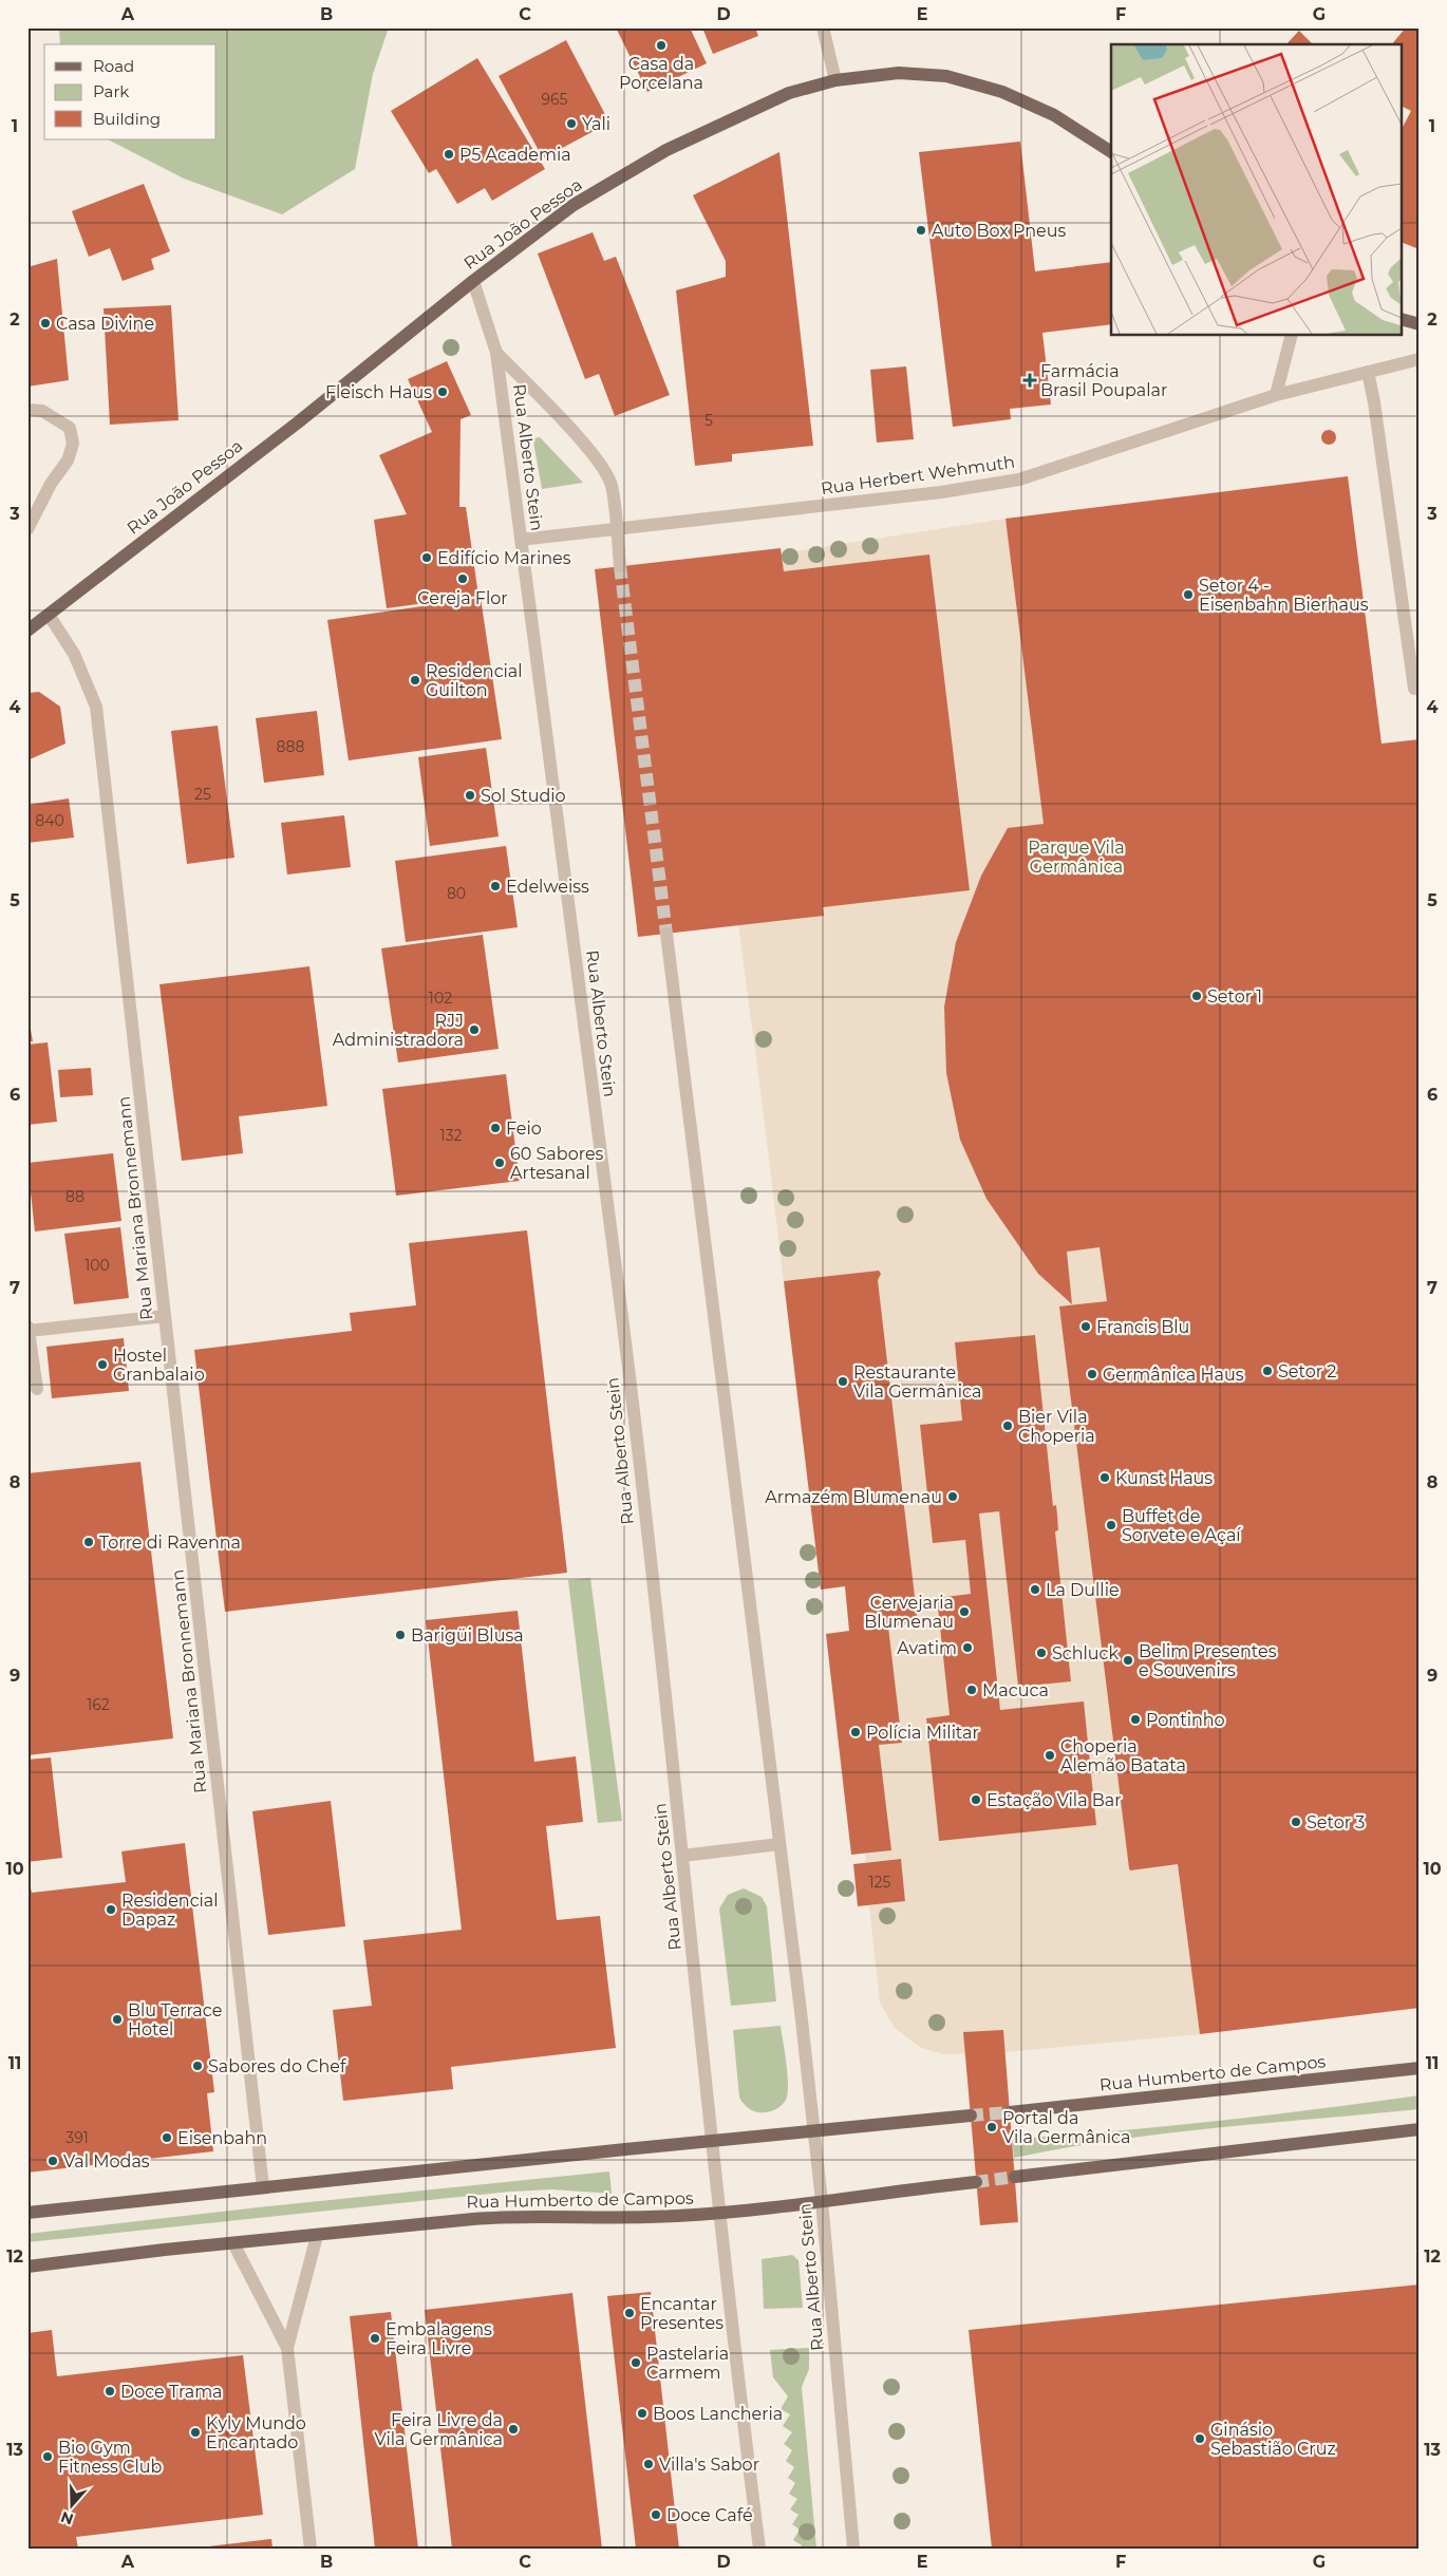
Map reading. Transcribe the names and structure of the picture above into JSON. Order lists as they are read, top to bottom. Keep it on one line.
{"streets":{"main road":["Rua João Pessoa","Rua Humberto de Campos"],"street":["Rua Alberto Stein","Rua Herbert Wehmuth","Rua Mariana Bronnemann"]},"crossings":[["Rua João Pessoa","Rua Alberto Stein"],["Rua João Pessoa","Rua Mariana Bronnemann"],["Rua Alberto Stein","Rua Herbert Wehmuth"],["Rua Alberto Stein","Rua Humberto de Campos"]],"parks":["Parque Vila Germânica"],"places":{"other":["Casa da Porcelana","Yali","P5 Academia","Auto Box Pneus","Casa Divine","Fleisch Haus","Edifício Marines","Cereja Flor","Setor 4 - Eisenbahn Bierhaus","Residencial Guilton","Sol Studio","Edelweiss","Setor 1","RJJ Administradora","Feio","60 Sabores Artesanal","Francis Blu","Hostel Granbalaio","Setor 2","Germânica Haus","Restaurante Vila Germânica","Bier Vila Choperia","Kunst Haus","Armazém Blumenau","Buffet de Sorvete e Açaí","Torre di Ravenna","La Dullie","Cervejaria Blumenau","Barigüi Blusa","Avatim","Schluck","Belim Presentes e Souvenirs","Macuca","Pontinho","Polícia Militar","Choperia Alemão Batata","Estação Vila Bar","Setor 3","Residencial Dapaz","Blu Terrace Hotel","Sabores do Chef","Portal da Vila Germânica","Eisenbahn","Val Modas","Encantar Presentes","Embalagens Feira Livre","Pastelaria Carmem","Doce Trama","Boos Lancheria","Feira Livre da Vila Germânica","Kyly Mundo Encantado","Ginásio Sebastião Cruz","Bio Gym Fitness Club","Villa's Sabor","Doce Café"],"health":["Farmácia Brasil Poupalar"]},"house_numbers":["965","5","888","25","840","80","102","132","88","100","162","125","391"],"legend":["Road","Park","Building"],"north":"bottom","grid":{"columns":["A","B","C","D","E","F","G"],"rows":["1","2","3","4","5","6","7","8","9","10","11","12","13"]}}
